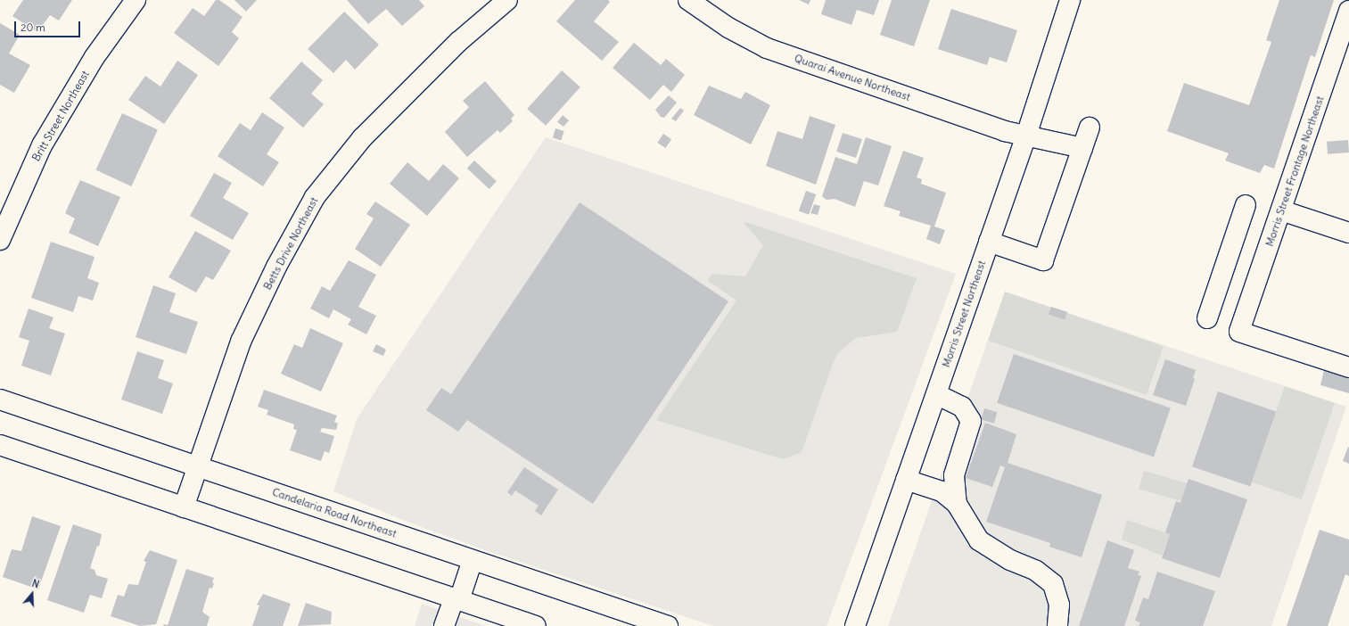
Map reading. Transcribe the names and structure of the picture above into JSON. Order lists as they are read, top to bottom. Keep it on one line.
{"streets":{"street":["Quarai Avenue Northeast","Britt Street Northeast","Morris Street Frontage Northeast","Betts Drive Northeast","Morris Street Northeast","Candelaria Road Northeast"]},"crossings":[["Quarai Avenue Northeast","Morris Street Northeast"],["Betts Drive Northeast","Candelaria Road Northeast"]],"scale_bar":"20 m","north":"top"}
